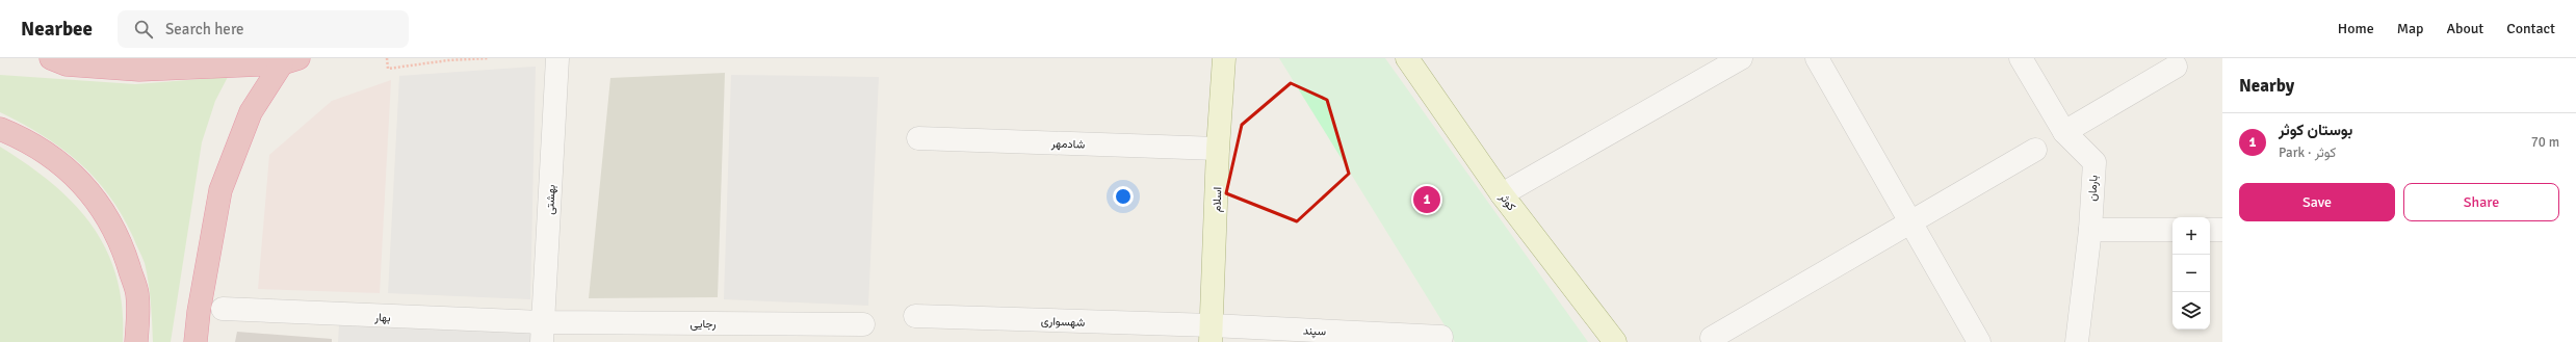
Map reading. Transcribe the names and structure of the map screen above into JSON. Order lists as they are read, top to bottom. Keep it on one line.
{"streets":{"main road":["اسلام","کوثر"],"street":["شادمهر","بارمان","بهشتی","بهار","شهسواری","رجایی","سپند"]},"crossings":[["شادمهر","اسلام"],["بهشتی","بهار"],["بهشتی","رجایی"],["اسلام","شهسواری"],["اسلام","سپند"],["بهار","رجایی"],["شهسواری","سپند"]],"page":{"header":"Nearbee","search":"Search here","nav":["Home","Map","About","Contact"],"heading":"Nearby","list":[{"mark":"1","name":"بوستان کوثر","note":"Park · کوثر","value":"70 m"}],"buttons":["Save","Share"],"pins":"1","map_buttons":["+","−"]}}
